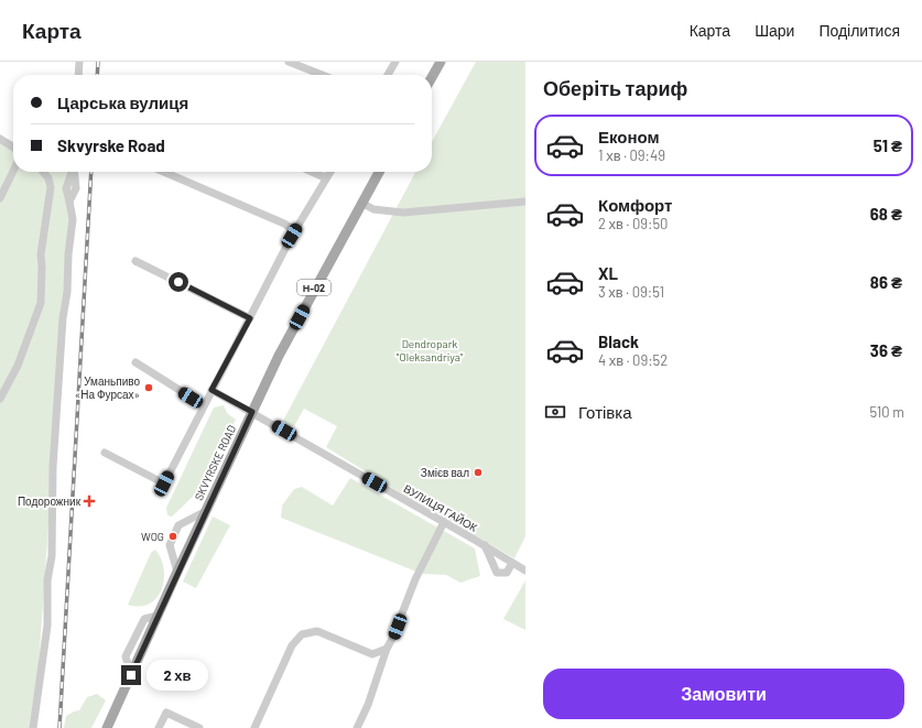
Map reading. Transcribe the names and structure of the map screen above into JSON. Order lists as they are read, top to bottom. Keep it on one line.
{"streets":{"main road":["Н-02","SKVYRSKE ROAD"],"street":["ВУЛИЦЯ ГАЙОК"]},"crossings":[["SKVYRSKE ROAD","ВУЛИЦЯ ГАЙОК"]],"parks":["Dendropark \"Oleksandriya\""],"places":{"other":["Уманьпиво «На Фурсах»","Змієв вал","WOG"],"health":["Подорожник"]},"page":{"header":"Карта","nav":["Карта","Шари","Поділитися"],"heading":"Оберіть тариф","banner":["Царська вулиця","Skvyrske Road"],"list":[{"name":"Економ","note":"1 хв · 09:49","value":"51 ₴"},{"name":"Комфорт","note":"2 хв · 09:50","value":"68 ₴"},{"name":"XL","note":"3 хв · 09:51","value":"86 ₴"},{"name":"Black","note":"4 хв · 09:52","value":"36 ₴"}],"pay":["Готівка","510 m"],"bubble":"2 хв","buttons":"Замовити"}}
